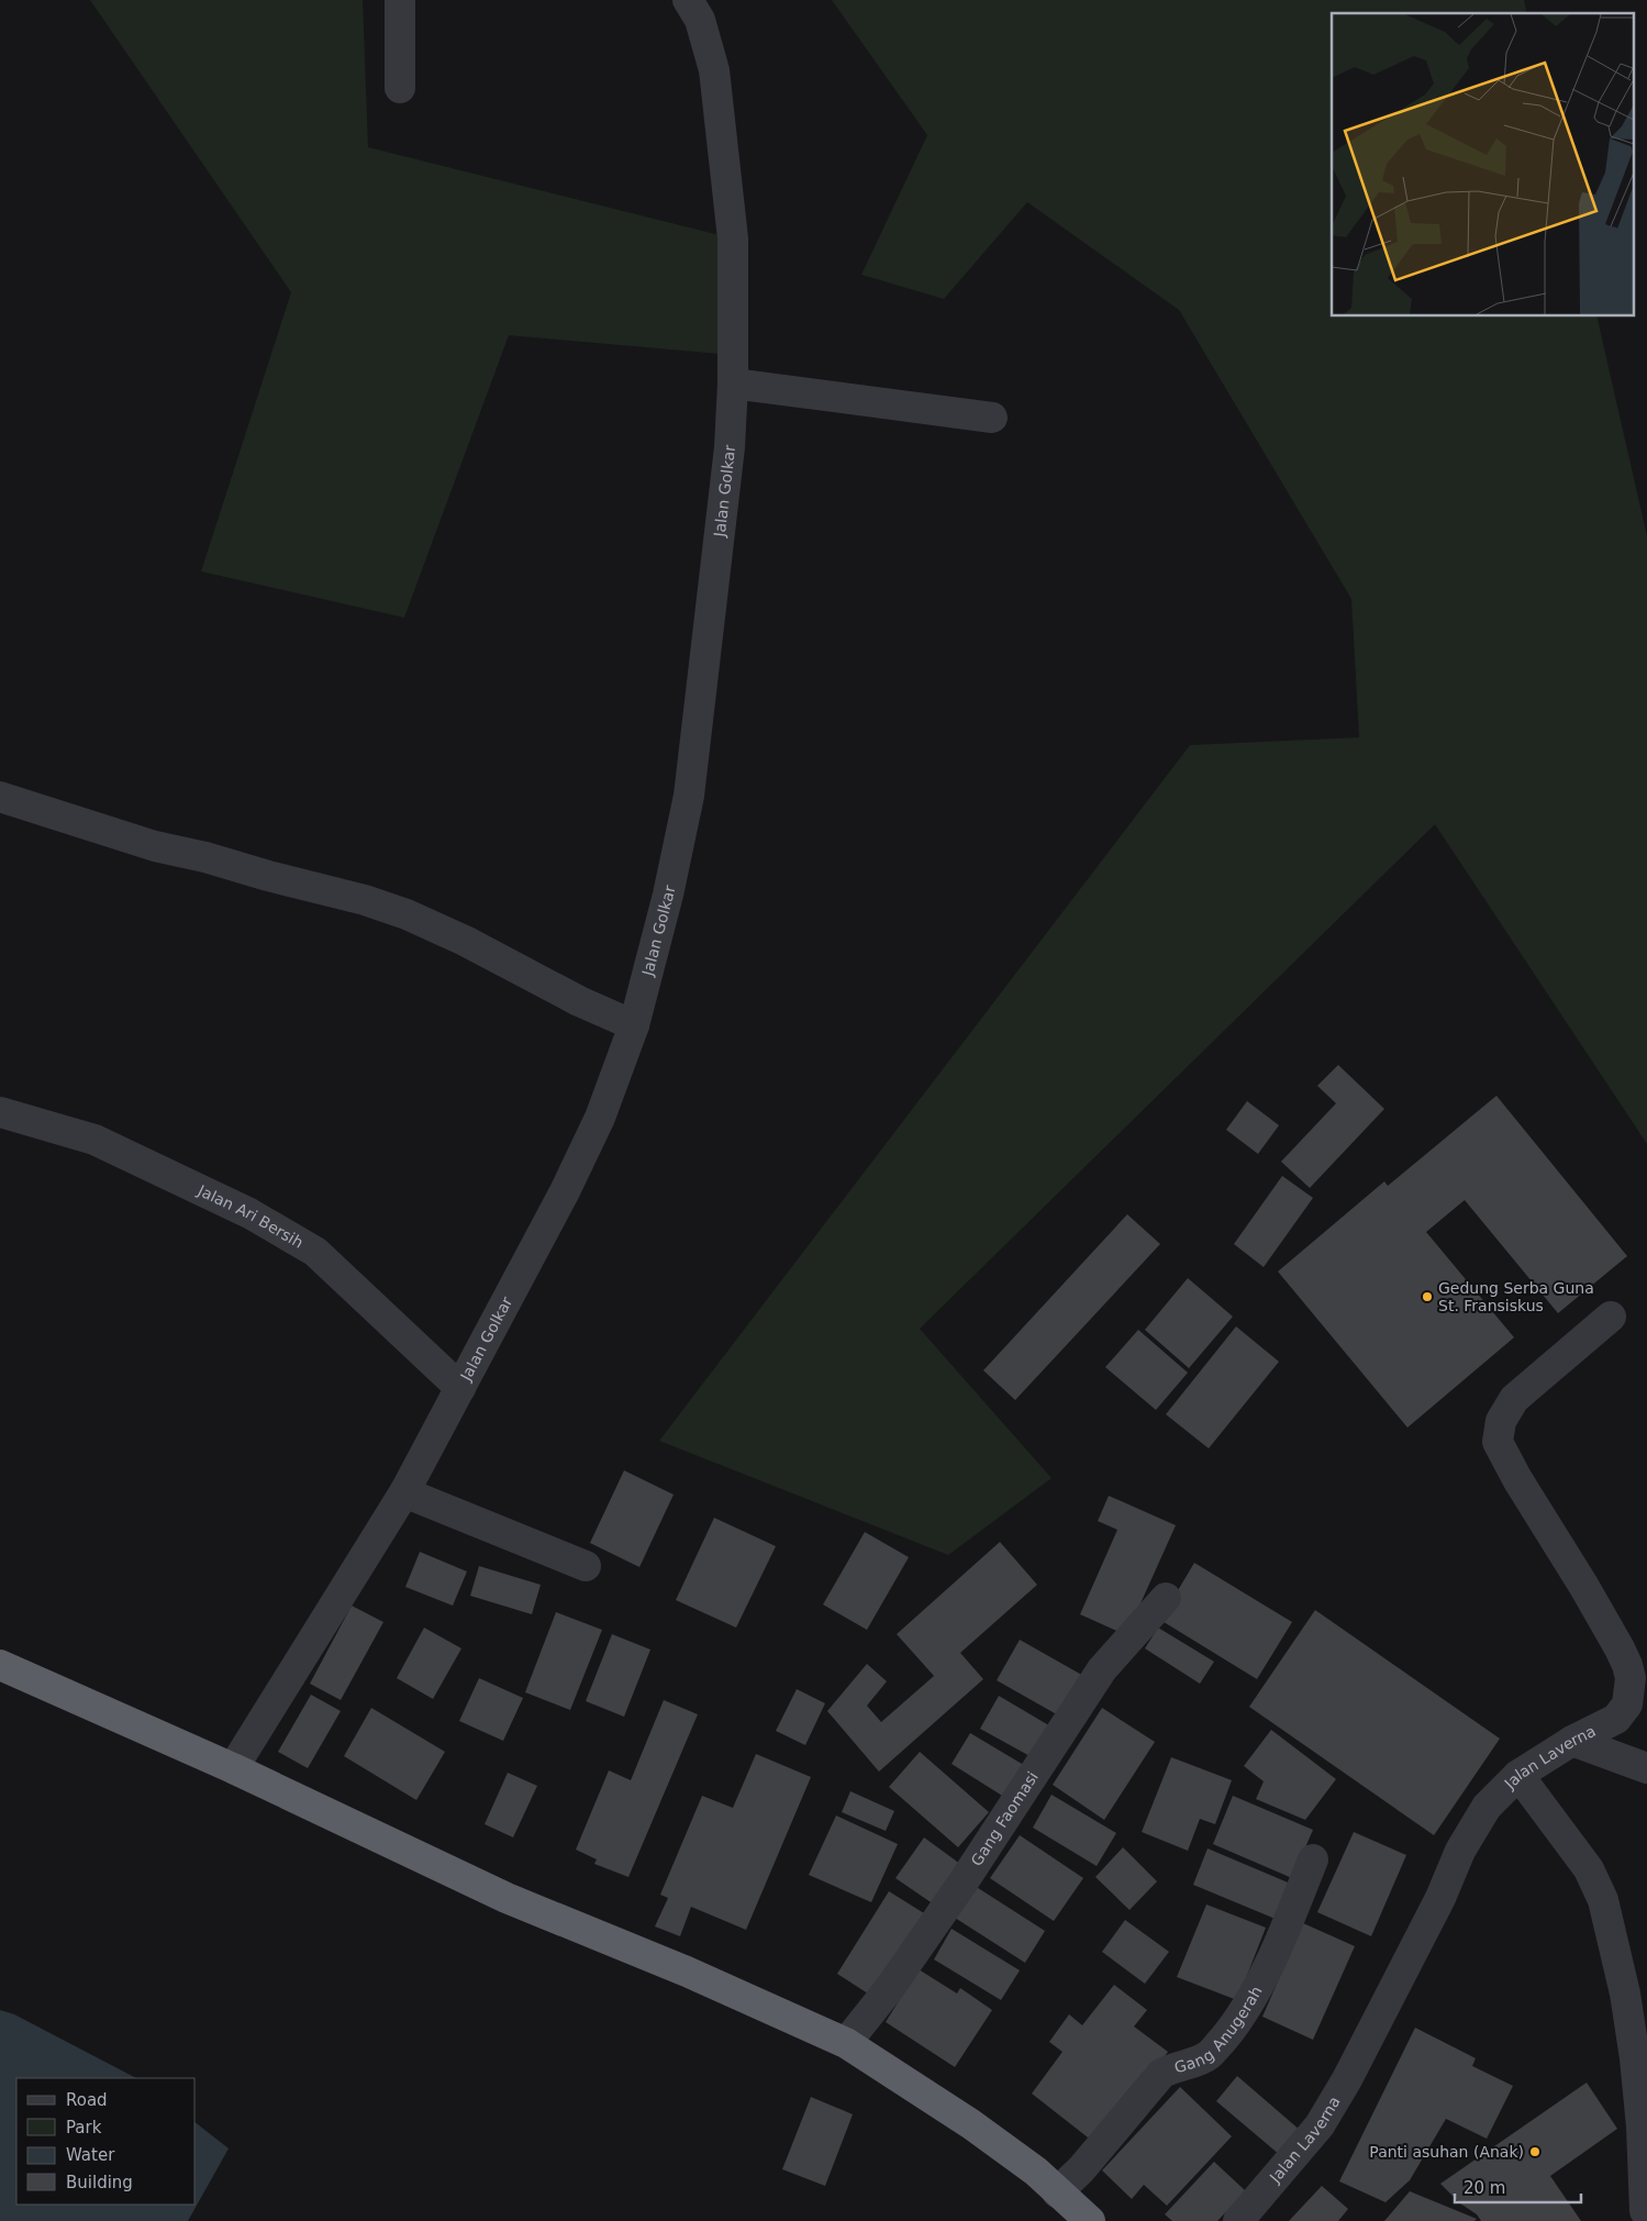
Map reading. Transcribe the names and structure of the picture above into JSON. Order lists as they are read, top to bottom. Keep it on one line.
{"streets":{"street":["Jalan Golkar","Jalan Ari Bersih","Jalan Laverna","Gang Faomasi","Gang Anugerah"]},"crossings":[["Jalan Golkar","Jalan Ari Bersih"]],"places":["Gedung Serba Guna St. Fransiskus","Panti asuhan (Anak)"],"legend":["Road","Park","Water","Building"],"scale_bar":"20 m"}
